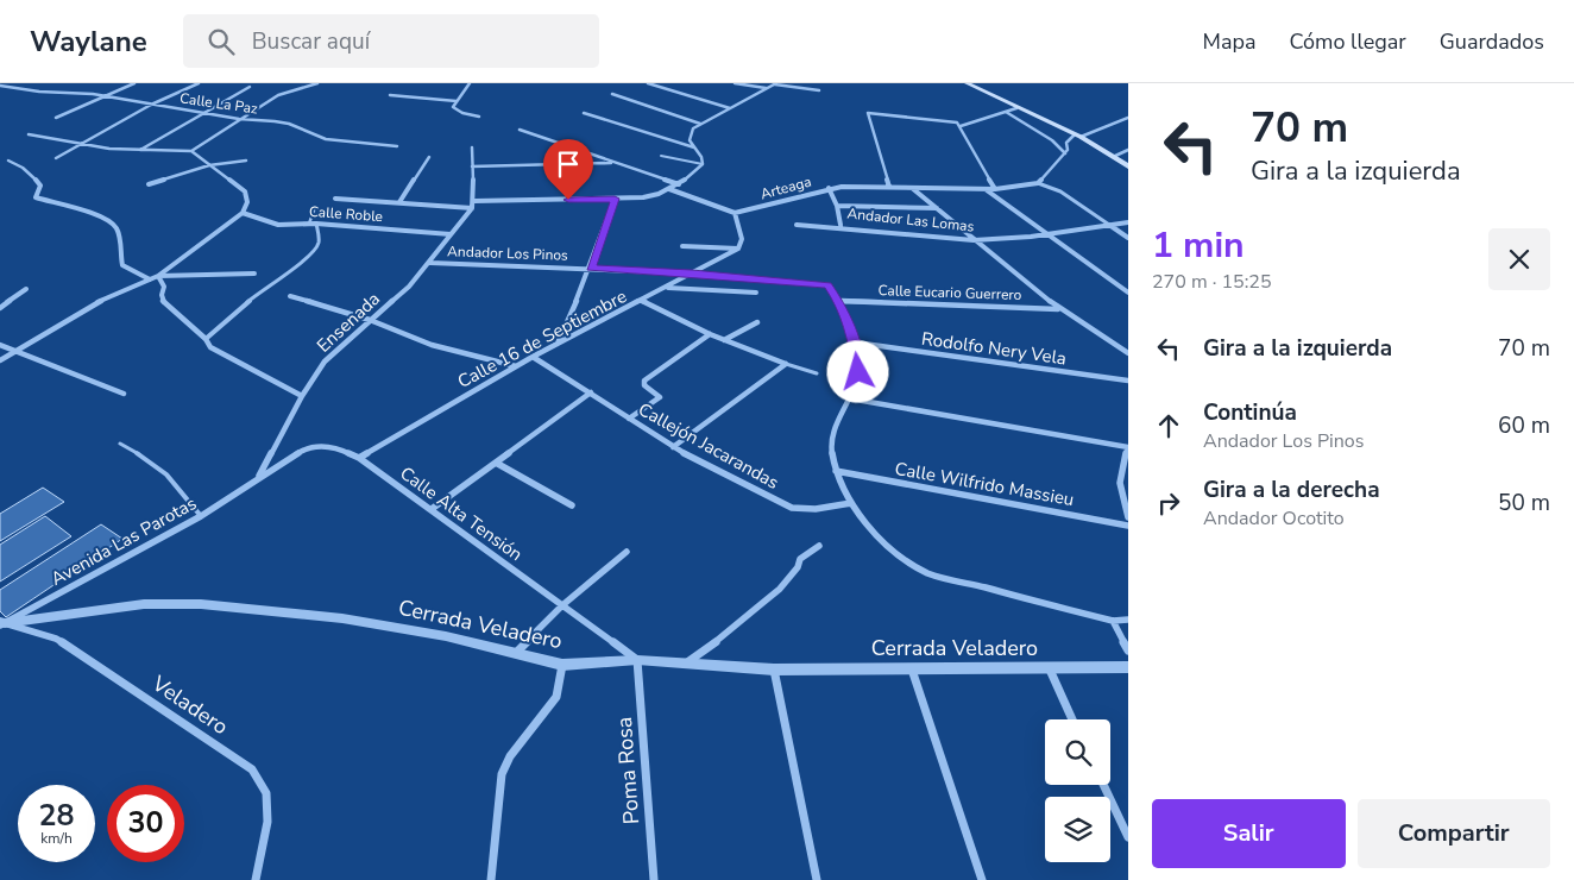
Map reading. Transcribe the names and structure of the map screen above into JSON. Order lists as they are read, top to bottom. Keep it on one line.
{"streets":{"street":["Calle La Paz","Arteaga","Calle Roble","Andador Las Lomas","Andador Los Pinos","Calle Eucario Guerrero","Ensenada","Calle 16 de Septiembre","Rodolfo Nery Vela","Callejón Jacarandas","Calle Wilfrido Massieu","Calle Alta Tensión","Avenida Las Parotas","Cerrada Veladero","Veladero","Poma Rosa"]},"crossings":[["Calle Roble","Ensenada"],["Andador Los Pinos","Calle Eucario Guerrero"],["Andador Los Pinos","Ensenada"],["Andador Los Pinos","Calle 16 de Septiembre"],["Ensenada","Calle Alta Tensión"],["Ensenada","Avenida Las Parotas"],["Calle 16 de Septiembre","Callejón Jacarandas"],["Calle 16 de Septiembre","Calle Alta Tensión"],["Calle Alta Tensión","Avenida Las Parotas"],["Calle Alta Tensión","Cerrada Veladero"],["Calle Alta Tensión","Poma Rosa"],["Avenida Las Parotas","Cerrada Veladero"],["Avenida Las Parotas","Veladero"],["Cerrada Veladero","Veladero"],["Cerrada Veladero","Poma Rosa"]],"page":{"header":"Waylane","search":"Buscar aquí","nav":["Mapa","Cómo llegar","Guardados"],"turn":["70 m","Gira a la izquierda"],"heading":["1 min","270 m · 15:25"],"list":[{"name":"Gira a la izquierda","value":"70 m"},{"name":"Continúa","note":"Andador Los Pinos","value":"60 m"},{"name":"Gira a la derecha","note":"Andador Ocotito","value":"50 m"}],"speed":"28 km/h","limit":"30","buttons":["Salir","Compartir"]}}
